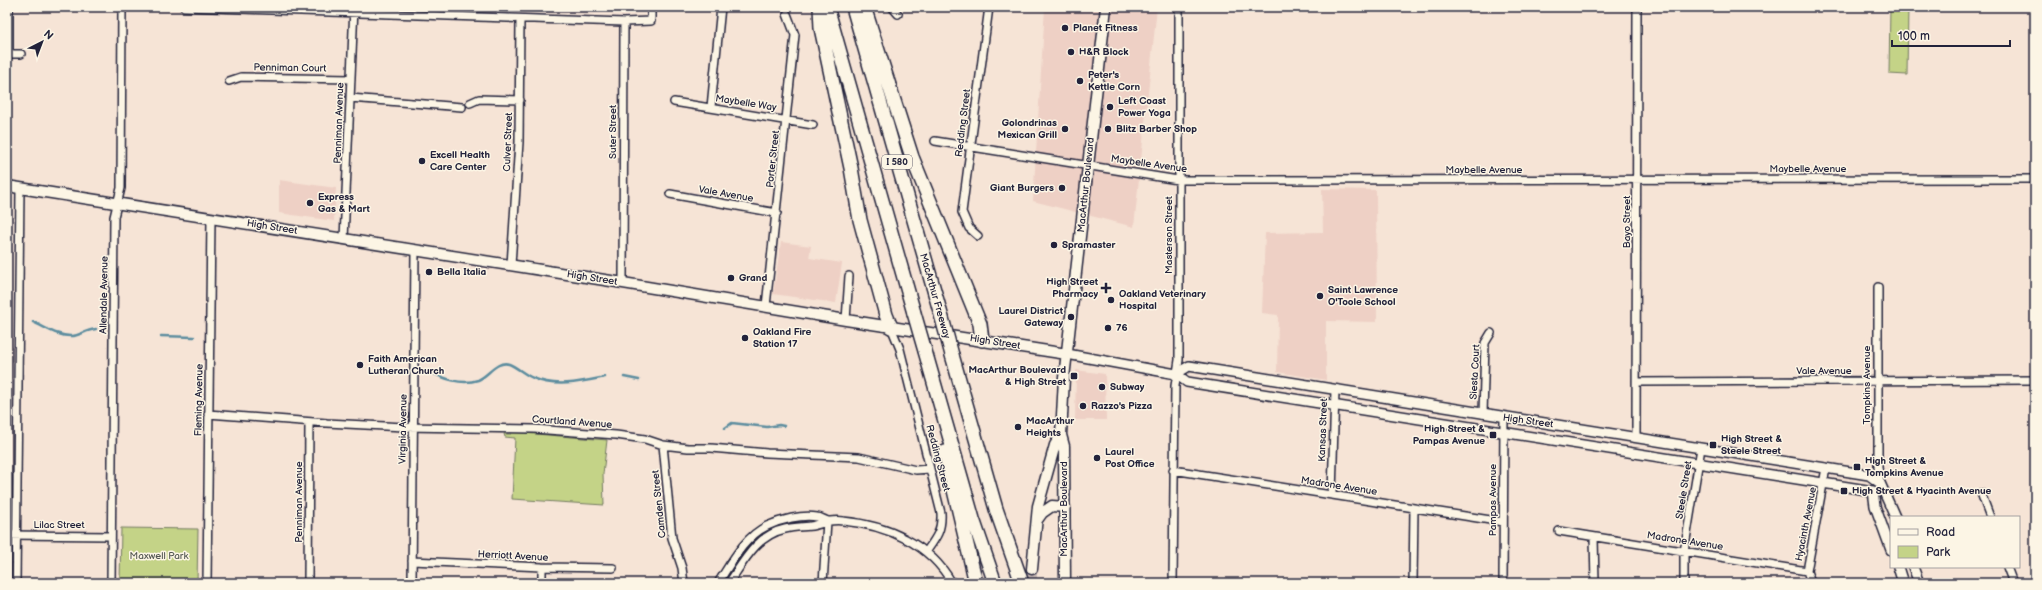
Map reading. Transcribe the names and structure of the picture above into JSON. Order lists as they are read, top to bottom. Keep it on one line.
{"streets":{"highway":["I 580","MacArthur Freeway"],"main road":["MacArthur Boulevard","High Street"],"street":["Penniman Court","Maybelle Way","Penniman Avenue","Redding Street","Suter Street","Culver Street","Porter Street","Maybelle Avenue","Vale Avenue","Bayo Street","Masterson Street","Allendale Avenue","Siesta Court","Tompkins Avenue","Fleming Avenue","Courtland Avenue","Virginia Avenue","Kansas Street","Madrone Avenue","Steele Street","Pampas Avenue","Camden Street","Hyacinth Avenue","Lilac Street","Herriott Avenue"]},"crossings":[["Penniman Court","Penniman Avenue"],["Maybelle Way","Porter Street"],["Penniman Avenue","High Street"],["Penniman Avenue","Courtland Avenue"],["Redding Street","Maybelle Avenue"],["Redding Street","High Street"],["Redding Street","Courtland Avenue"],["Suter Street","High Street"],["Culver Street","High Street"],["Porter Street","Vale Avenue"],["Porter Street","High Street"],["Maybelle Avenue","MacArthur Boulevard"],["Maybelle Avenue","Bayo Street"],["Maybelle Avenue","Masterson Street"],["MacArthur Boulevard","High Street"],["Vale Avenue","Bayo Street"],["Vale Avenue","Tompkins Avenue"],["Bayo Street","High Street"],["High Street","Masterson Street"],["High Street","Allendale Avenue"],["High Street","Siesta Court"],["High Street","Tompkins Avenue"],["High Street","Fleming Avenue"],["High Street","Virginia Avenue"],["High Street","Kansas Street"],["High Street","Steele Street"],["High Street","Pampas Avenue"],["High Street","Hyacinth Avenue"],["Masterson Street","Madrone Avenue"],["Allendale Avenue","Lilac Street"],["Fleming Avenue","Courtland Avenue"],["Courtland Avenue","Virginia Avenue"],["Courtland Avenue","Camden Street"],["Virginia Avenue","Herriott Avenue"],["Kansas Street","Madrone Avenue"],["Madrone Avenue","Steele Street"],["Madrone Avenue","Pampas Avenue"],["Madrone Avenue","Hyacinth Avenue"]],"parks":["Maxwell Park"],"places":{"other":["Planet Fitness","H&R Block","Peter's Kettle Corn","Left Coast Power Yoga","Golondrinas Mexican Grill","Blitz Barber Shop","Excell Health Care Center","Giant Burgers","Express Gas & Mart","Spramaster","Bella Italia","Grand","Saint Lawrence O'Toole School","Oakland Veterinary Hospital","Laurel District Gateway","76","Oakland Fire Station 17","Faith American Lutheran Church","Subway","Razzo's Pizza","MacArthur Heights","Laurel Post Office"],"health":["High Street Pharmacy"],"transit":["MacArthur Boulevard & High Street","High Street & Pampas Avenue","High Street & Steele Street","High Street & Tompkins Avenue","High Street & Hyacinth Avenue"]},"legend":["Road","Park"],"scale_bar":"100 m","north":"top right"}
